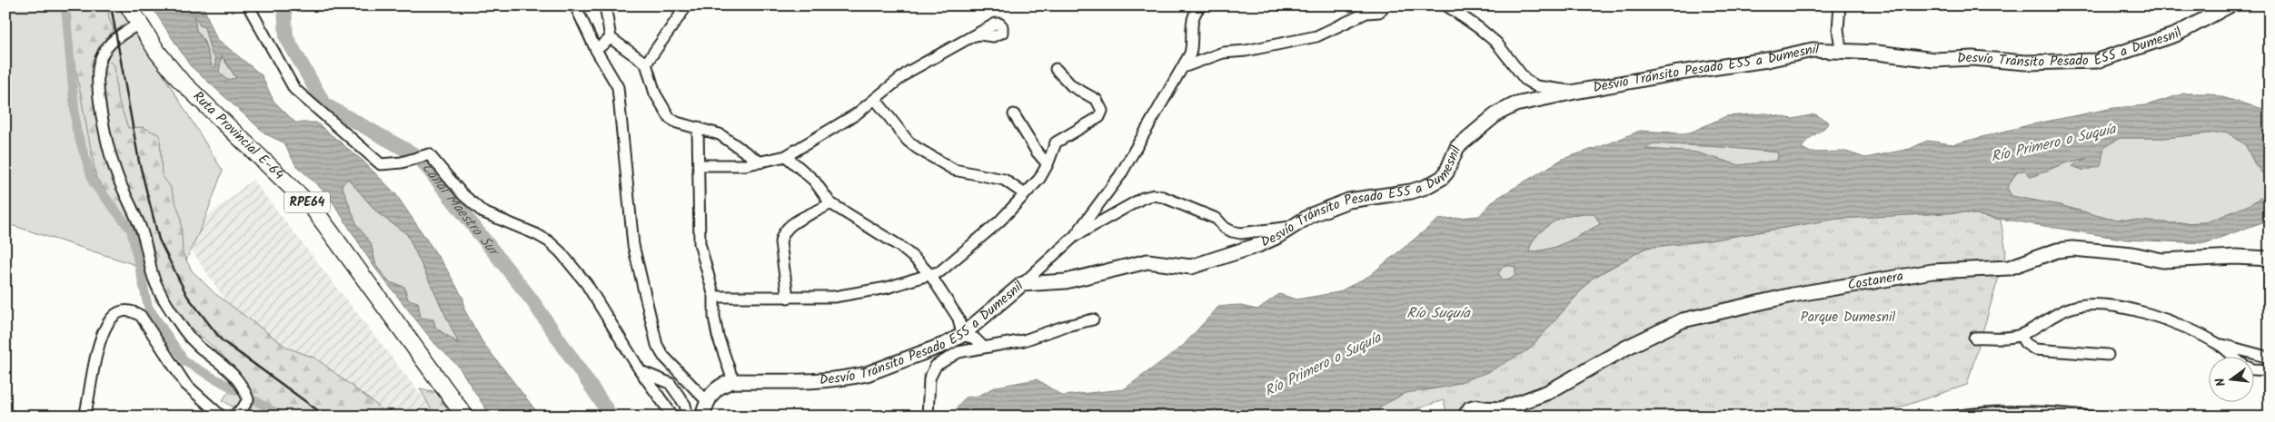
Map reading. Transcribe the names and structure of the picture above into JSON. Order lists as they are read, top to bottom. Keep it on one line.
{"streets":{"main road":["Ruta Provincial E-64","RPE64"],"street":["Desvío Tránsito Pesado E55 a Dumesnil","Costanera"]},"water":["Río Primero o Suquía","Canal Maestro Sur","Río Suquía"],"parks":["Parque Dumesnil"],"north":"left"}
